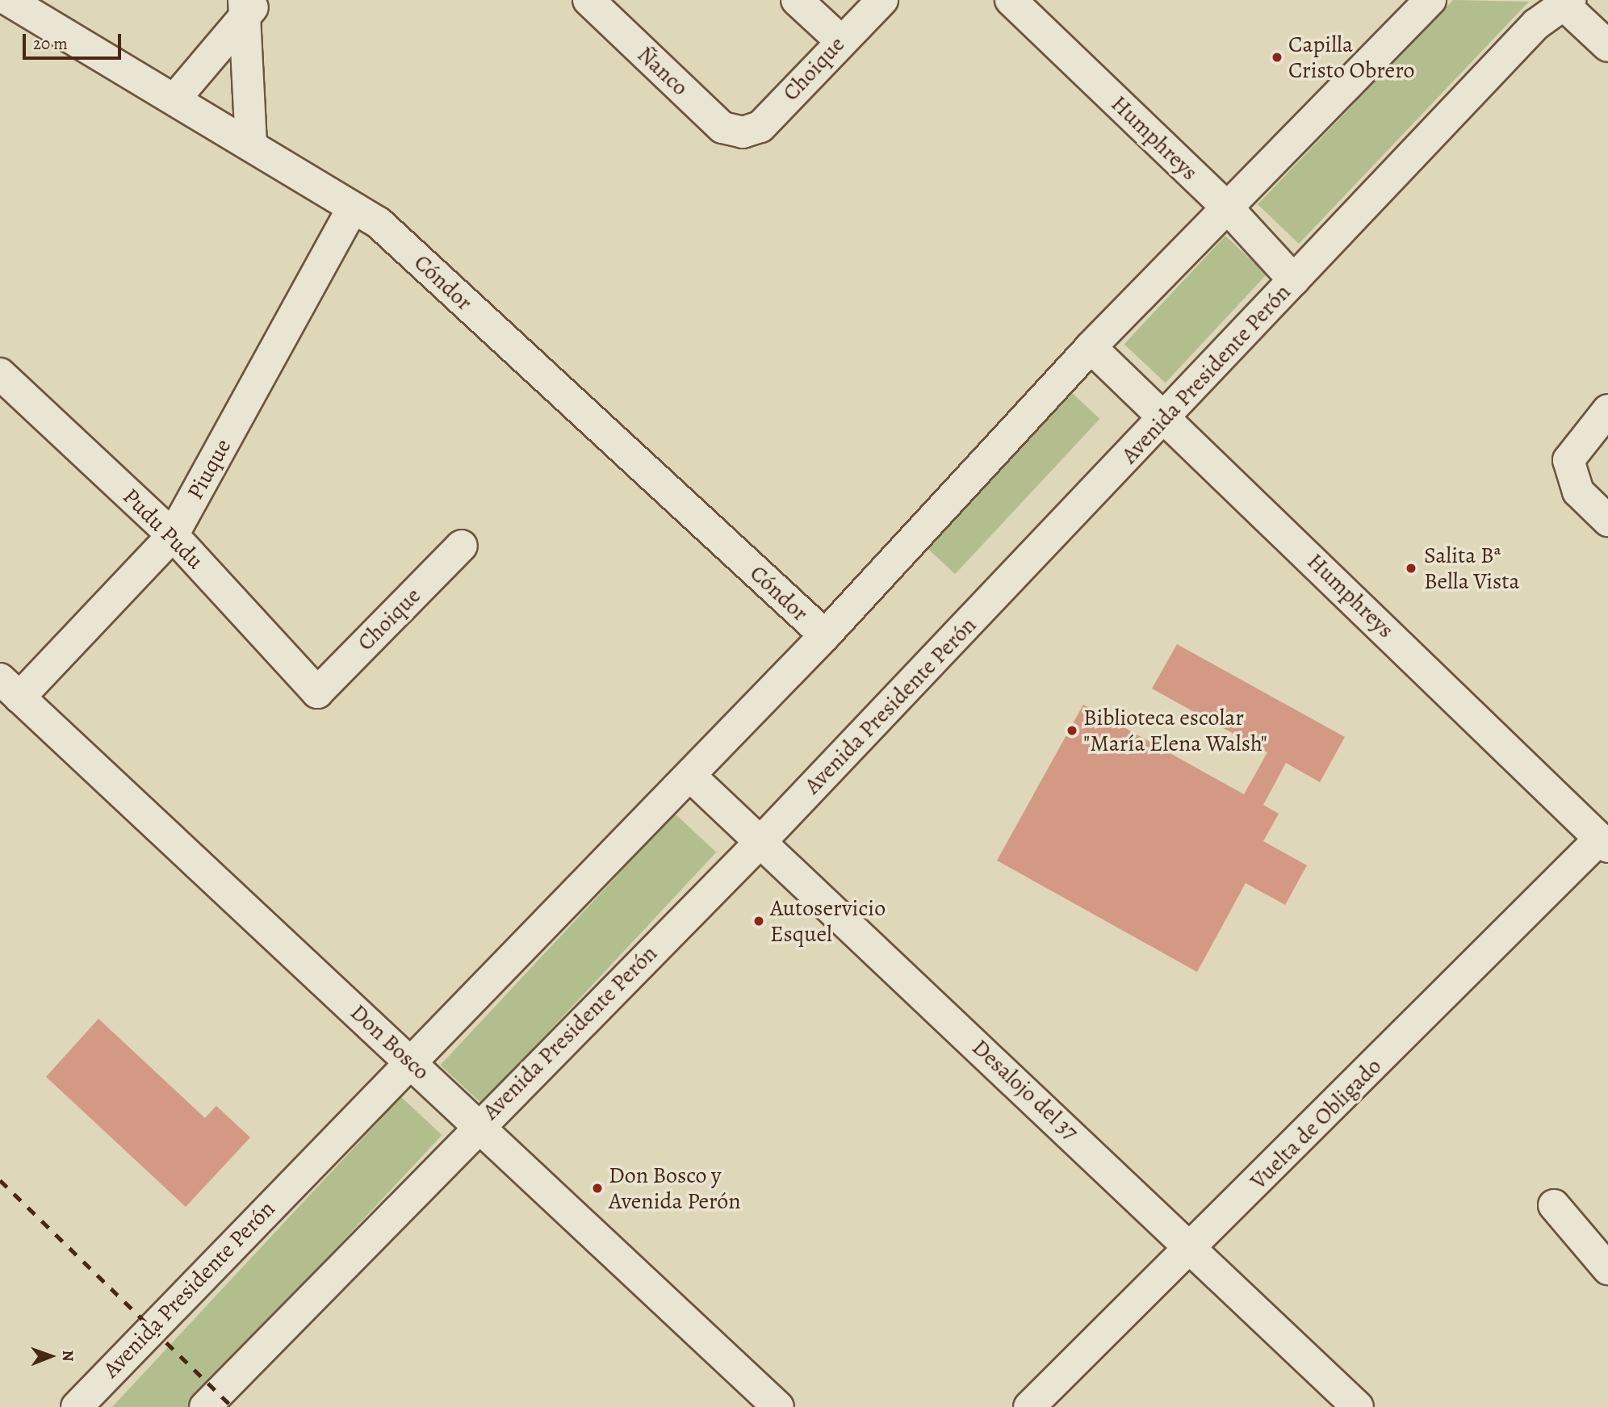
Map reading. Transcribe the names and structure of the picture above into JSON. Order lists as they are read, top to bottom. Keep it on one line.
{"streets":{"street":["Choique","Ñanco","Humphreys","Cóndor","Avenida Presidente Perón","Piuque","Pudu Pudu","Don Bosco","Desalojo del 37","Vuelta de Obligado"]},"crossings":[["Choique","Ñanco"],["Choique","Pudu Pudu"],["Humphreys","Avenida Presidente Perón"],["Humphreys","Vuelta de Obligado"],["Cóndor","Avenida Presidente Perón"],["Cóndor","Piuque"],["Avenida Presidente Perón","Don Bosco"],["Avenida Presidente Perón","Desalojo del 37"],["Piuque","Pudu Pudu"],["Piuque","Don Bosco"],["Desalojo del 37","Vuelta de Obligado"]],"places":["Capilla Cristo Obrero","Salita Bª Bella Vista","Biblioteca escolar \"María Elena Walsh\"","Autoservicio Esquel","Don Bosco y Avenida Perón"],"scale_bar":"20 m","north":"right"}
